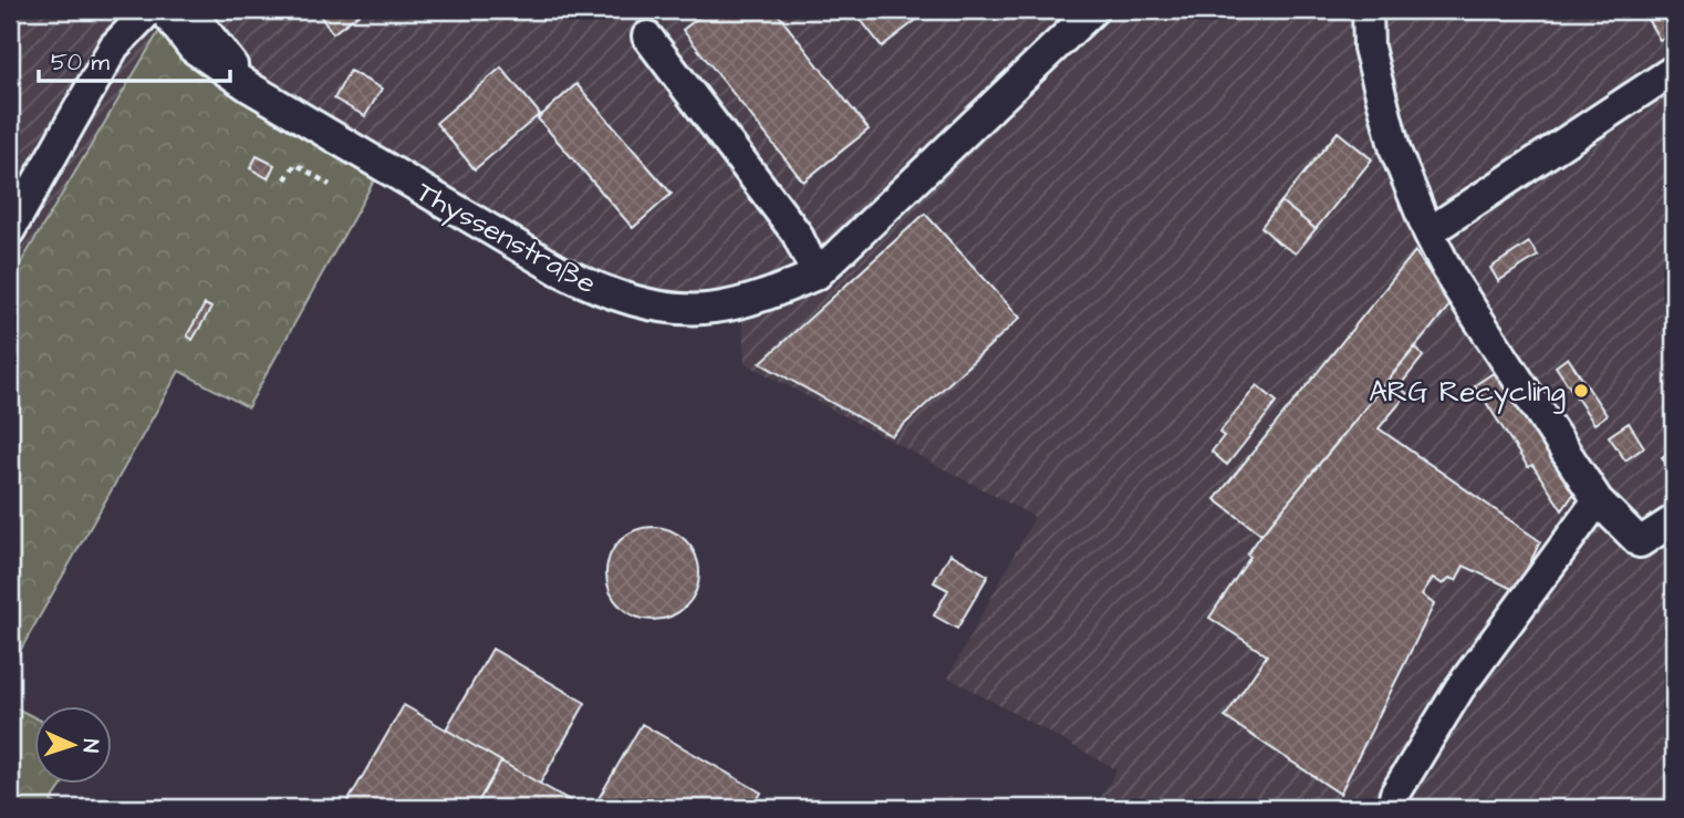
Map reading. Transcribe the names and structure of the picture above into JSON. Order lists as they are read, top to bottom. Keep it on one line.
{"streets":{"street":["Thyssenstraße"]},"places":["ARG Recycling"],"scale_bar":"50 m","north":"right"}
